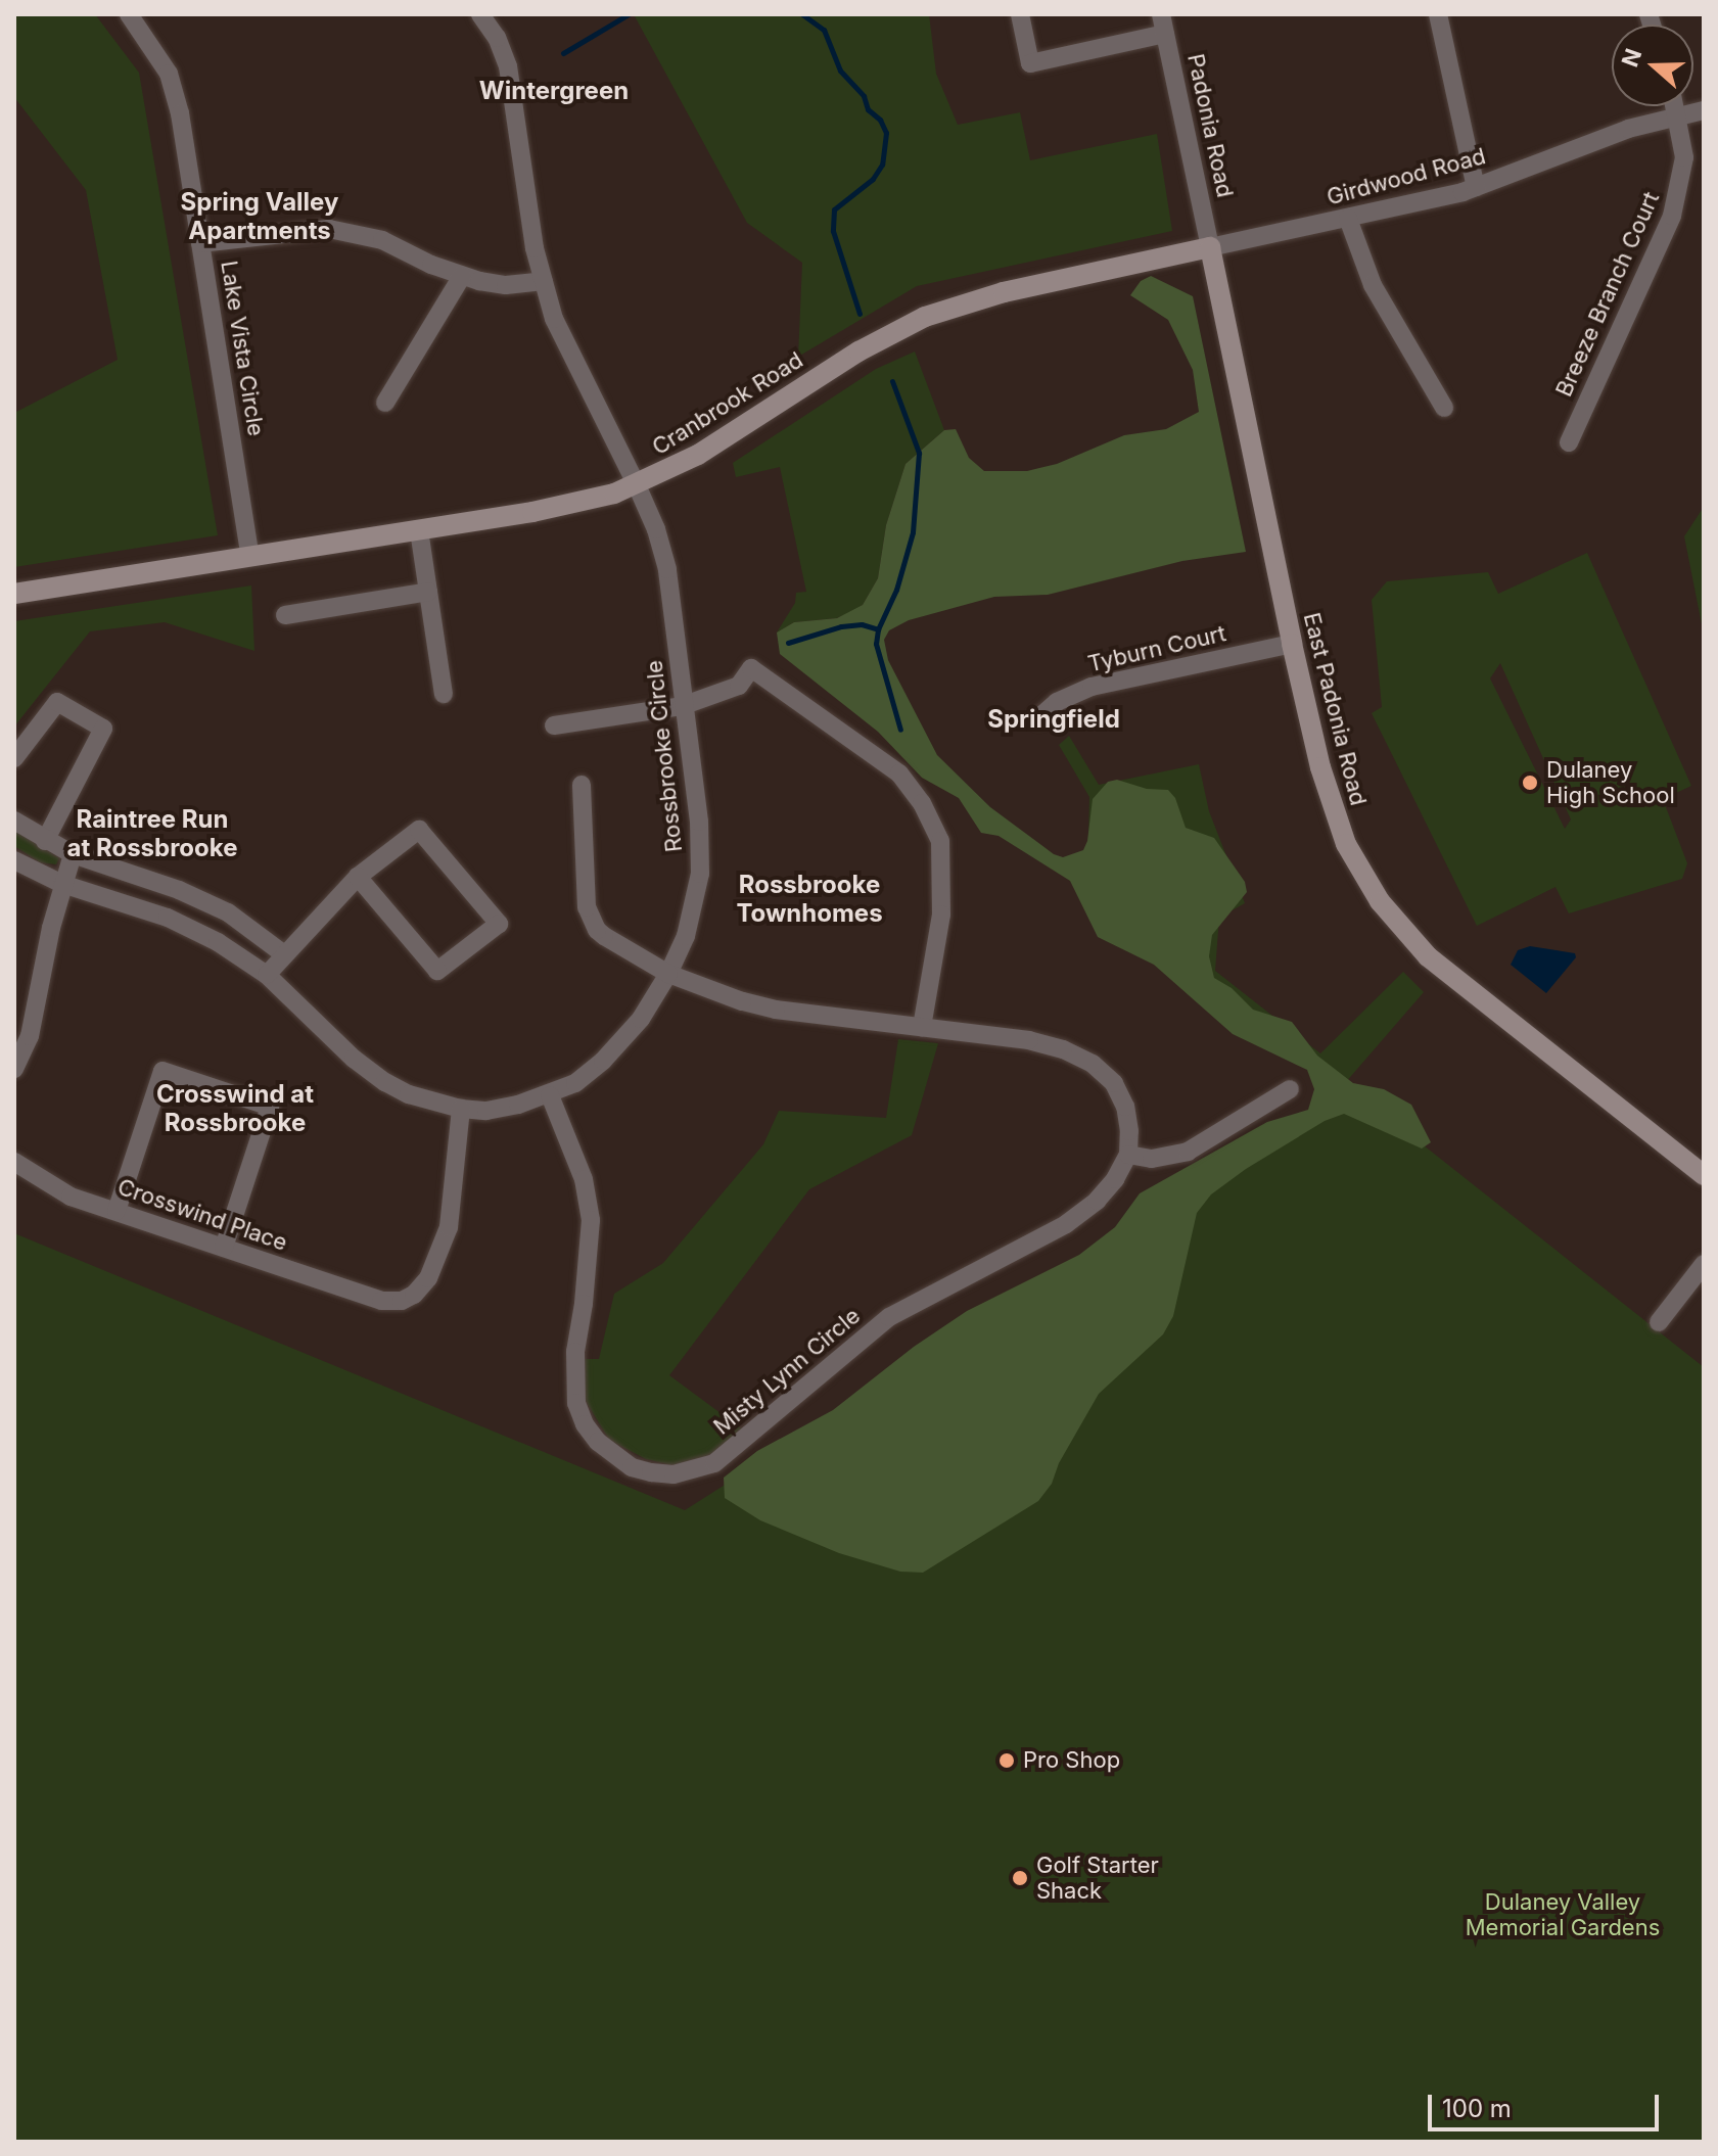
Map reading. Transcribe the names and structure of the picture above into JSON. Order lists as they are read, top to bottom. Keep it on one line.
{"streets":{"street":["Padonia Road","Girdwood Road","Breeze Branch Court","Lake Vista Circle","Cranbrook Road","Tyburn Court","East Padonia Road","Rossbrooke Circle","Crosswind Place","Misty Lynn Circle"]},"crossings":[["Padonia Road","Girdwood Road"],["Padonia Road","Cranbrook Road"],["Padonia Road","East Padonia Road"],["Girdwood Road","Breeze Branch Court"],["Girdwood Road","Cranbrook Road"],["Girdwood Road","East Padonia Road"],["Lake Vista Circle","Cranbrook Road"],["Cranbrook Road","East Padonia Road"],["Cranbrook Road","Rossbrooke Circle"],["Tyburn Court","East Padonia Road"],["Rossbrooke Circle","Crosswind Place"],["Rossbrooke Circle","Misty Lynn Circle"]],"districts":["Wintergreen","Spring Valley Apartments","Springfield","Raintree Run at Rossbrooke","Rossbrooke Townhomes","Crosswind at Rossbrooke"],"parks":["Dulaney Valley Memorial Gardens"],"places":["Dulaney High School","Pro Shop","Golf Starter Shack"],"scale_bar":"100 m","north":"left"}
